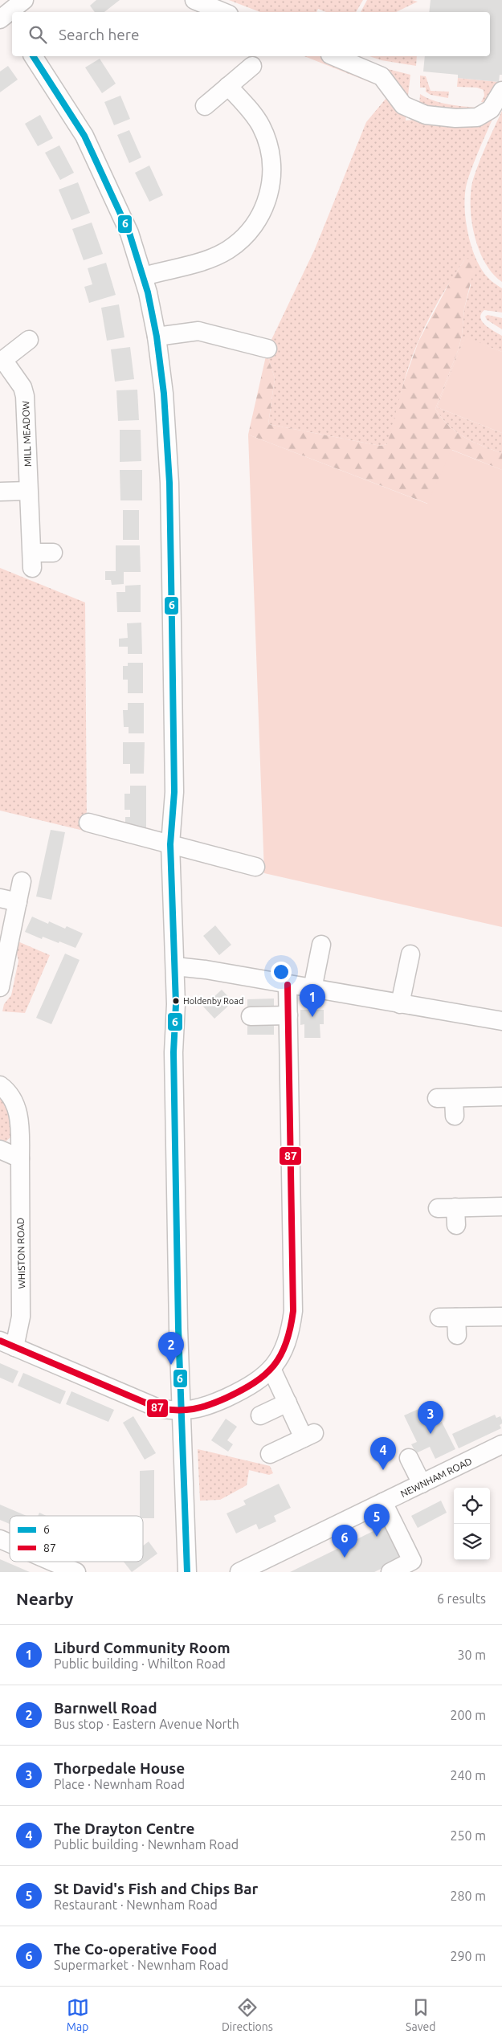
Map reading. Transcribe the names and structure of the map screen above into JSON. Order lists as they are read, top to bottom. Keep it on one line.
{"streets":{"street":["MILL MEADOW","WHISTON ROAD","NEWNHAM ROAD"]},"places":["Holdenby Road"],"lines":["transit line 6","transit line 87"],"legend":["6","87"],"page":{"search":"Search here","pins":["1","2","3","4","5","6"],"heading":["Nearby","6 results"],"list":[{"mark":"1","name":"Liburd Community Room","note":"Public building · Whilton Road","value":"30 m"},{"mark":"2","name":"Barnwell Road","note":"Bus stop · Eastern Avenue North","value":"200 m"},{"mark":"3","name":"Thorpedale House","note":"Place · Newnham Road","value":"240 m"},{"mark":"4","name":"The Drayton Centre","note":"Public building · Newnham Road","value":"250 m"},{"mark":"5","name":"St David's Fish and Chips Bar","note":"Restaurant · Newnham Road","value":"280 m"},{"mark":"6","name":"The Co-operative Food","note":"Supermarket · Newnham Road","value":"290 m"}],"nav":["Map","Directions","Saved"]}}
